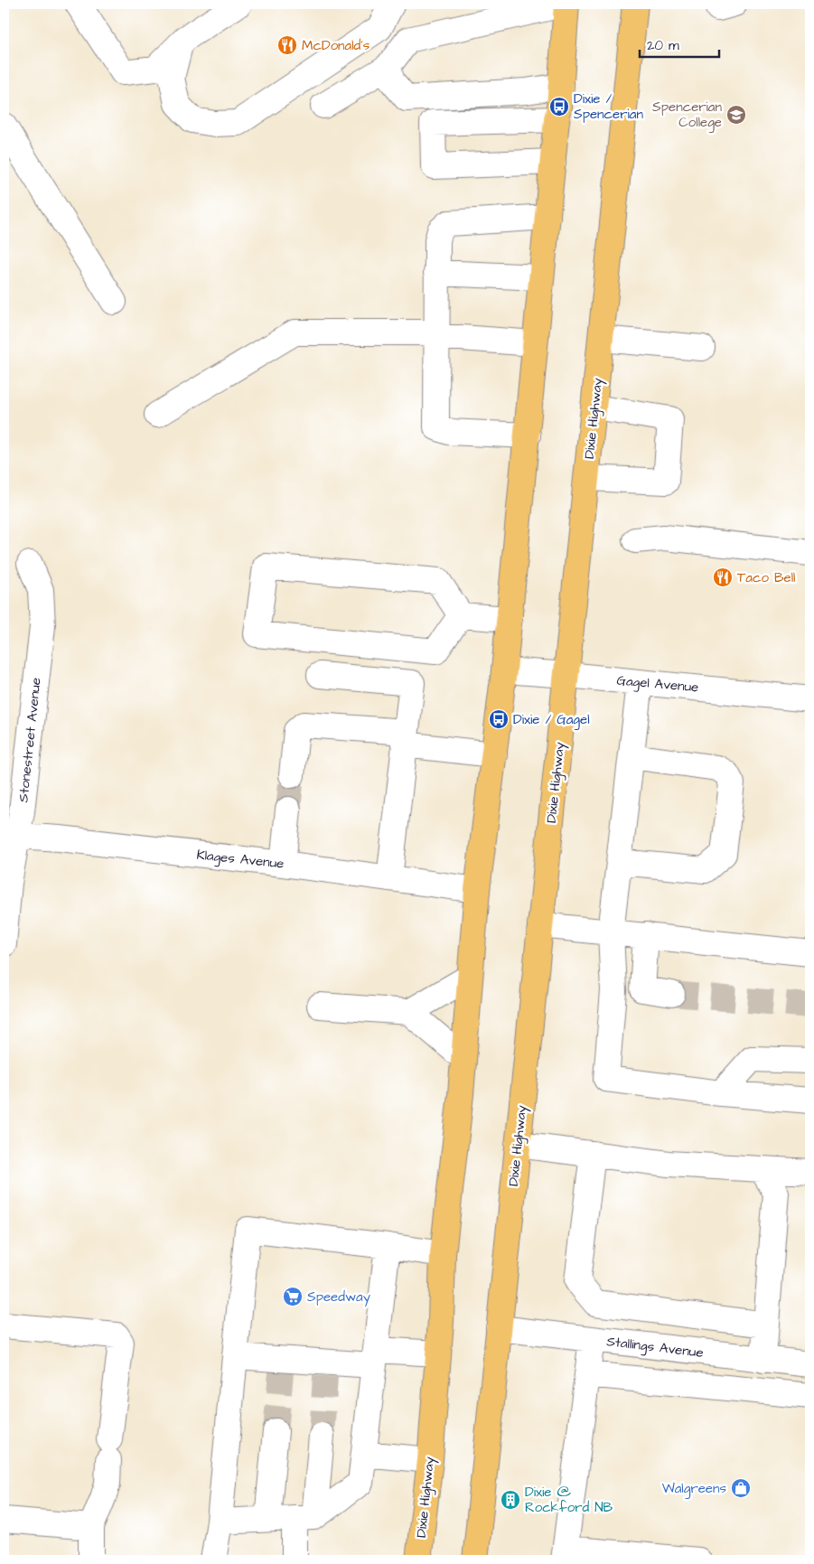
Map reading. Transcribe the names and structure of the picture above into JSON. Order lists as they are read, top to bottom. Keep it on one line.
{"streets":{"main road":["Dixie Highway"],"street":["Gagel Avenue","Stonestreet Avenue","Klages Avenue","Stallings Avenue"]},"crossings":[["Dixie Highway","Gagel Avenue"],["Dixie Highway","Klages Avenue"],["Dixie Highway","Stallings Avenue"],["Stonestreet Avenue","Klages Avenue"]],"places":{"restaurant":["McDonald's","Taco Bell"],"bus stop":["Dixie / Spencerian","Dixie / Gagel"],"school or university":["Spencerian College"],"supermarket":["Speedway"],"shop":["Walgreens"],"building":["Dixie @ Rockford NB"]},"scale_bar":"20 m"}
